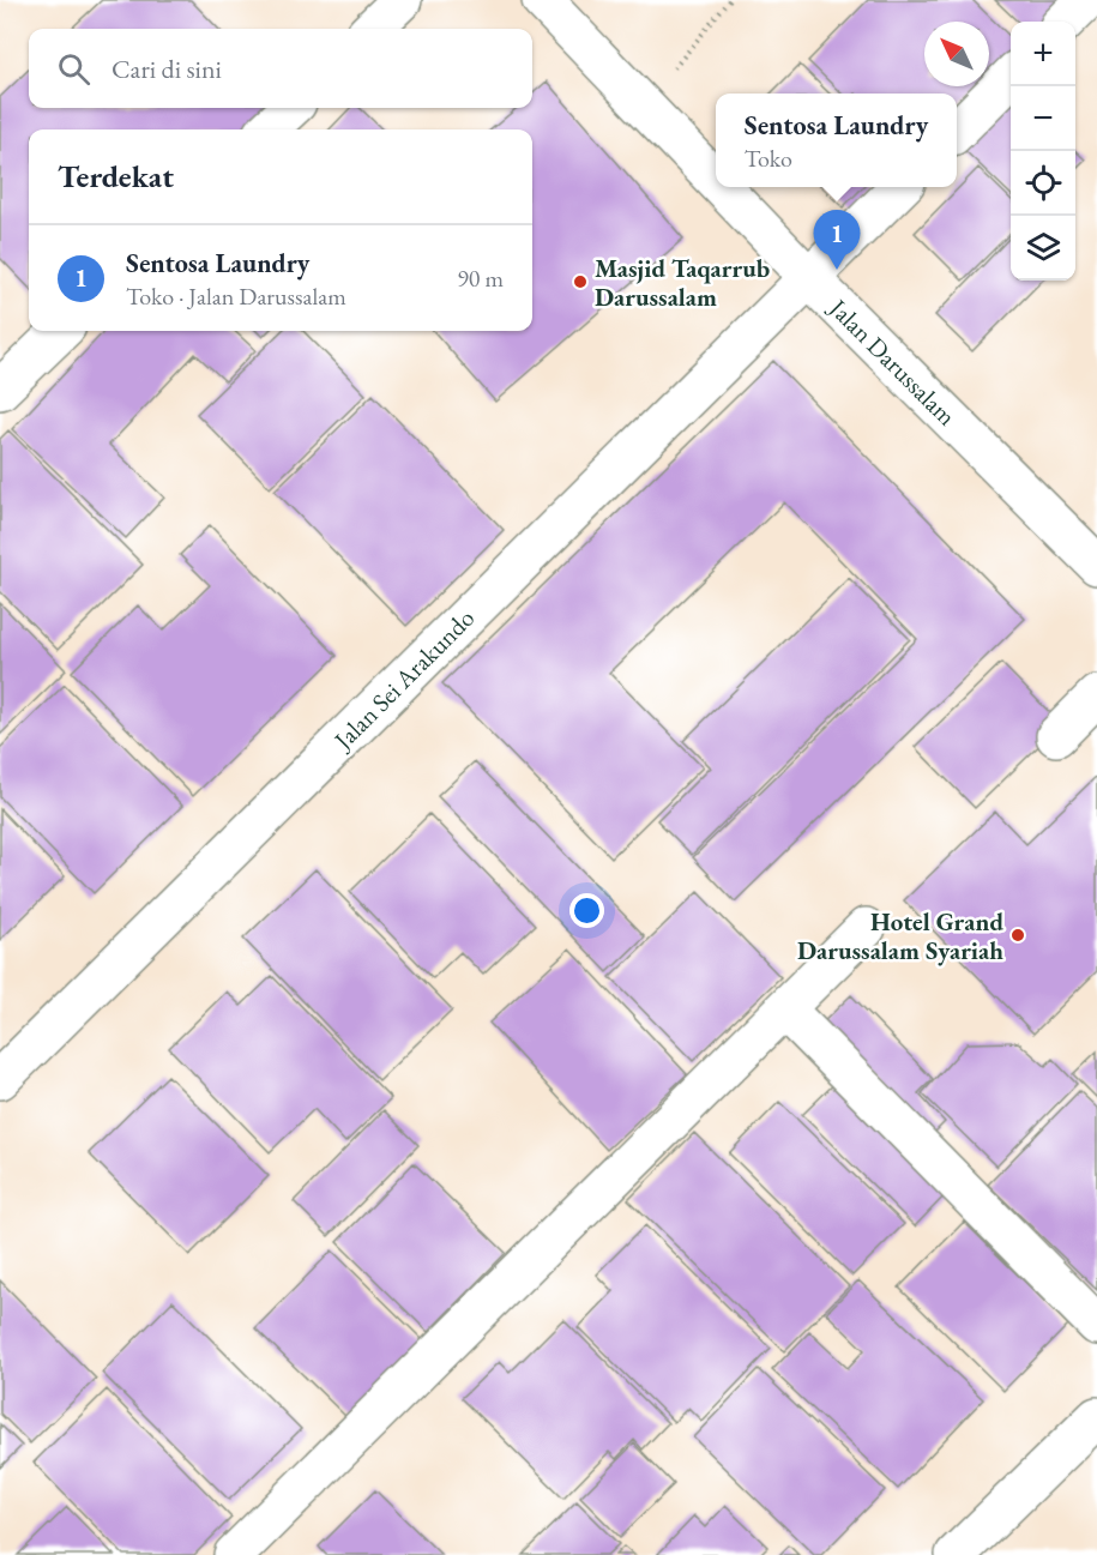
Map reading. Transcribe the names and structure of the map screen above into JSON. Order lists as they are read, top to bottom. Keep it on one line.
{"streets":{"street":["Jalan Darussalam","Jalan Sei Arakundo"]},"crossings":[["Jalan Darussalam","Jalan Sei Arakundo"]],"places":["Masjid Taqarrub Darussalam","Hotel Grand Darussalam Syariah"],"north":"top left","page":{"map_buttons":["+","−"],"search":"Cari di sini","popup":["Sentosa Laundry","Toko"],"heading":"Terdekat","pins":"1","list":[{"mark":"1","name":"Sentosa Laundry","note":"Toko · Jalan Darussalam","value":"90 m"}]}}
